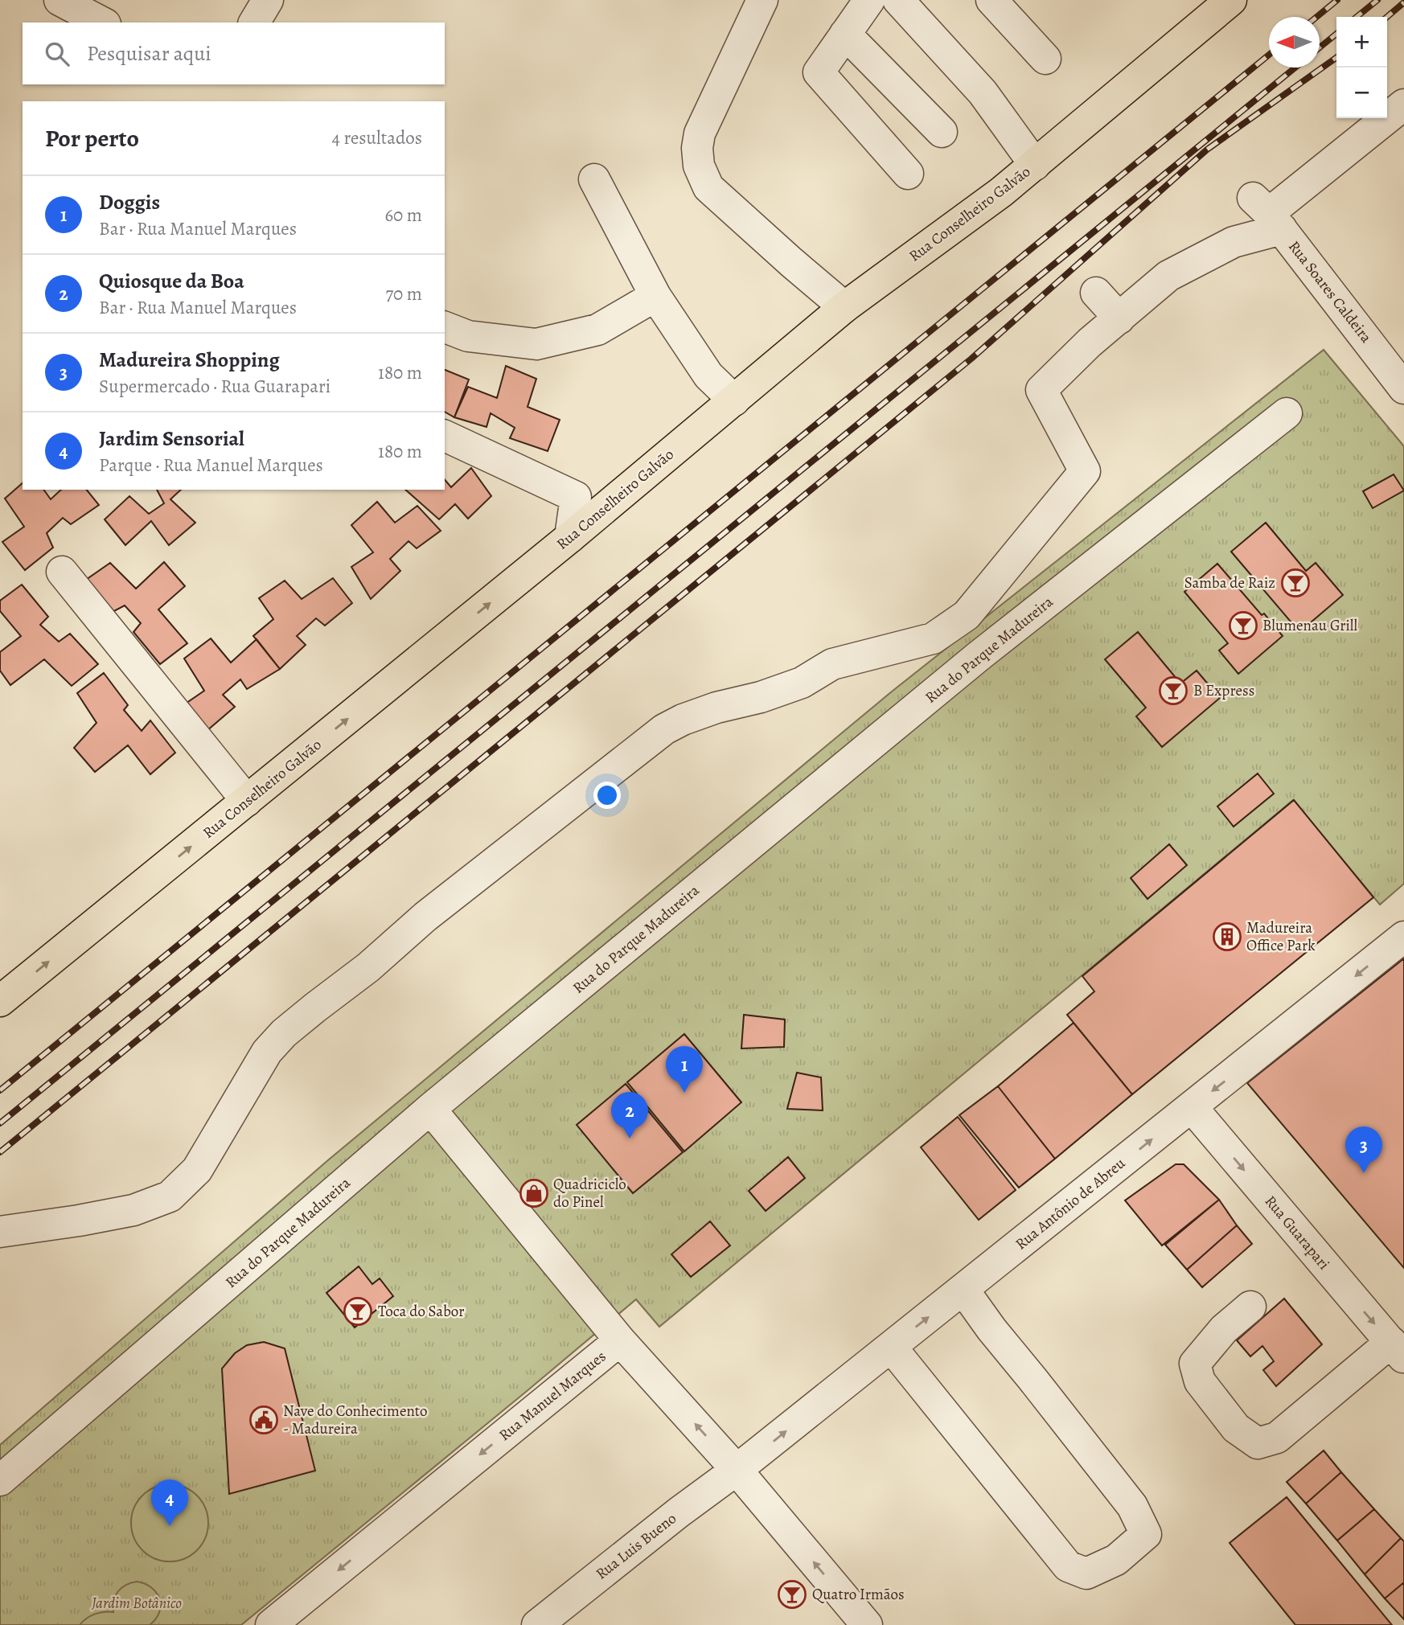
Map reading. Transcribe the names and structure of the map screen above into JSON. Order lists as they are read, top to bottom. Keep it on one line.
{"streets":{"main road":["Rua Conselheiro Galvão"],"street":["Rua Soares Caldeira","Rua do Parque Madureira","Rua Antônio de Abreu","Rua Guarapari","Rua Manuel Marques","Rua Luis Bueno"]},"crossings":[["Rua Antônio de Abreu","Rua Guarapari"],["Rua Antônio de Abreu","Rua Manuel Marques"],["Rua Antônio de Abreu","Rua Luis Bueno"],["Rua Manuel Marques","Rua Luis Bueno"]],"one_way":["Rua Conselheiro Galvão","Rua Guarapari"],"parks":["Jardim Botânico"],"places":{"bar":["Samba de Raiz","Blumenau Grill","B Express","Toca do Sabor","Quatro Irmãos"],"building":["Madureira Office Park"],"shop":["Quadriciclo do Pinel"],"public building":["Nave do Conhecimento - Madureira"]},"north":"left","page":{"map_buttons":["+","−"],"search":"Pesquisar aqui","heading":["Por perto","4 resultados"],"list":[{"mark":"1","name":"Doggis","note":"Bar · Rua Manuel Marques","value":"60 m"},{"mark":"2","name":"Quiosque da Boa","note":"Bar · Rua Manuel Marques","value":"70 m"},{"mark":"3","name":"Madureira Shopping","note":"Supermercado · Rua Guarapari","value":"180 m"},{"mark":"4","name":"Jardim Sensorial","note":"Parque · Rua Manuel Marques","value":"180 m"}],"pins":["1","2","3","4"]}}
